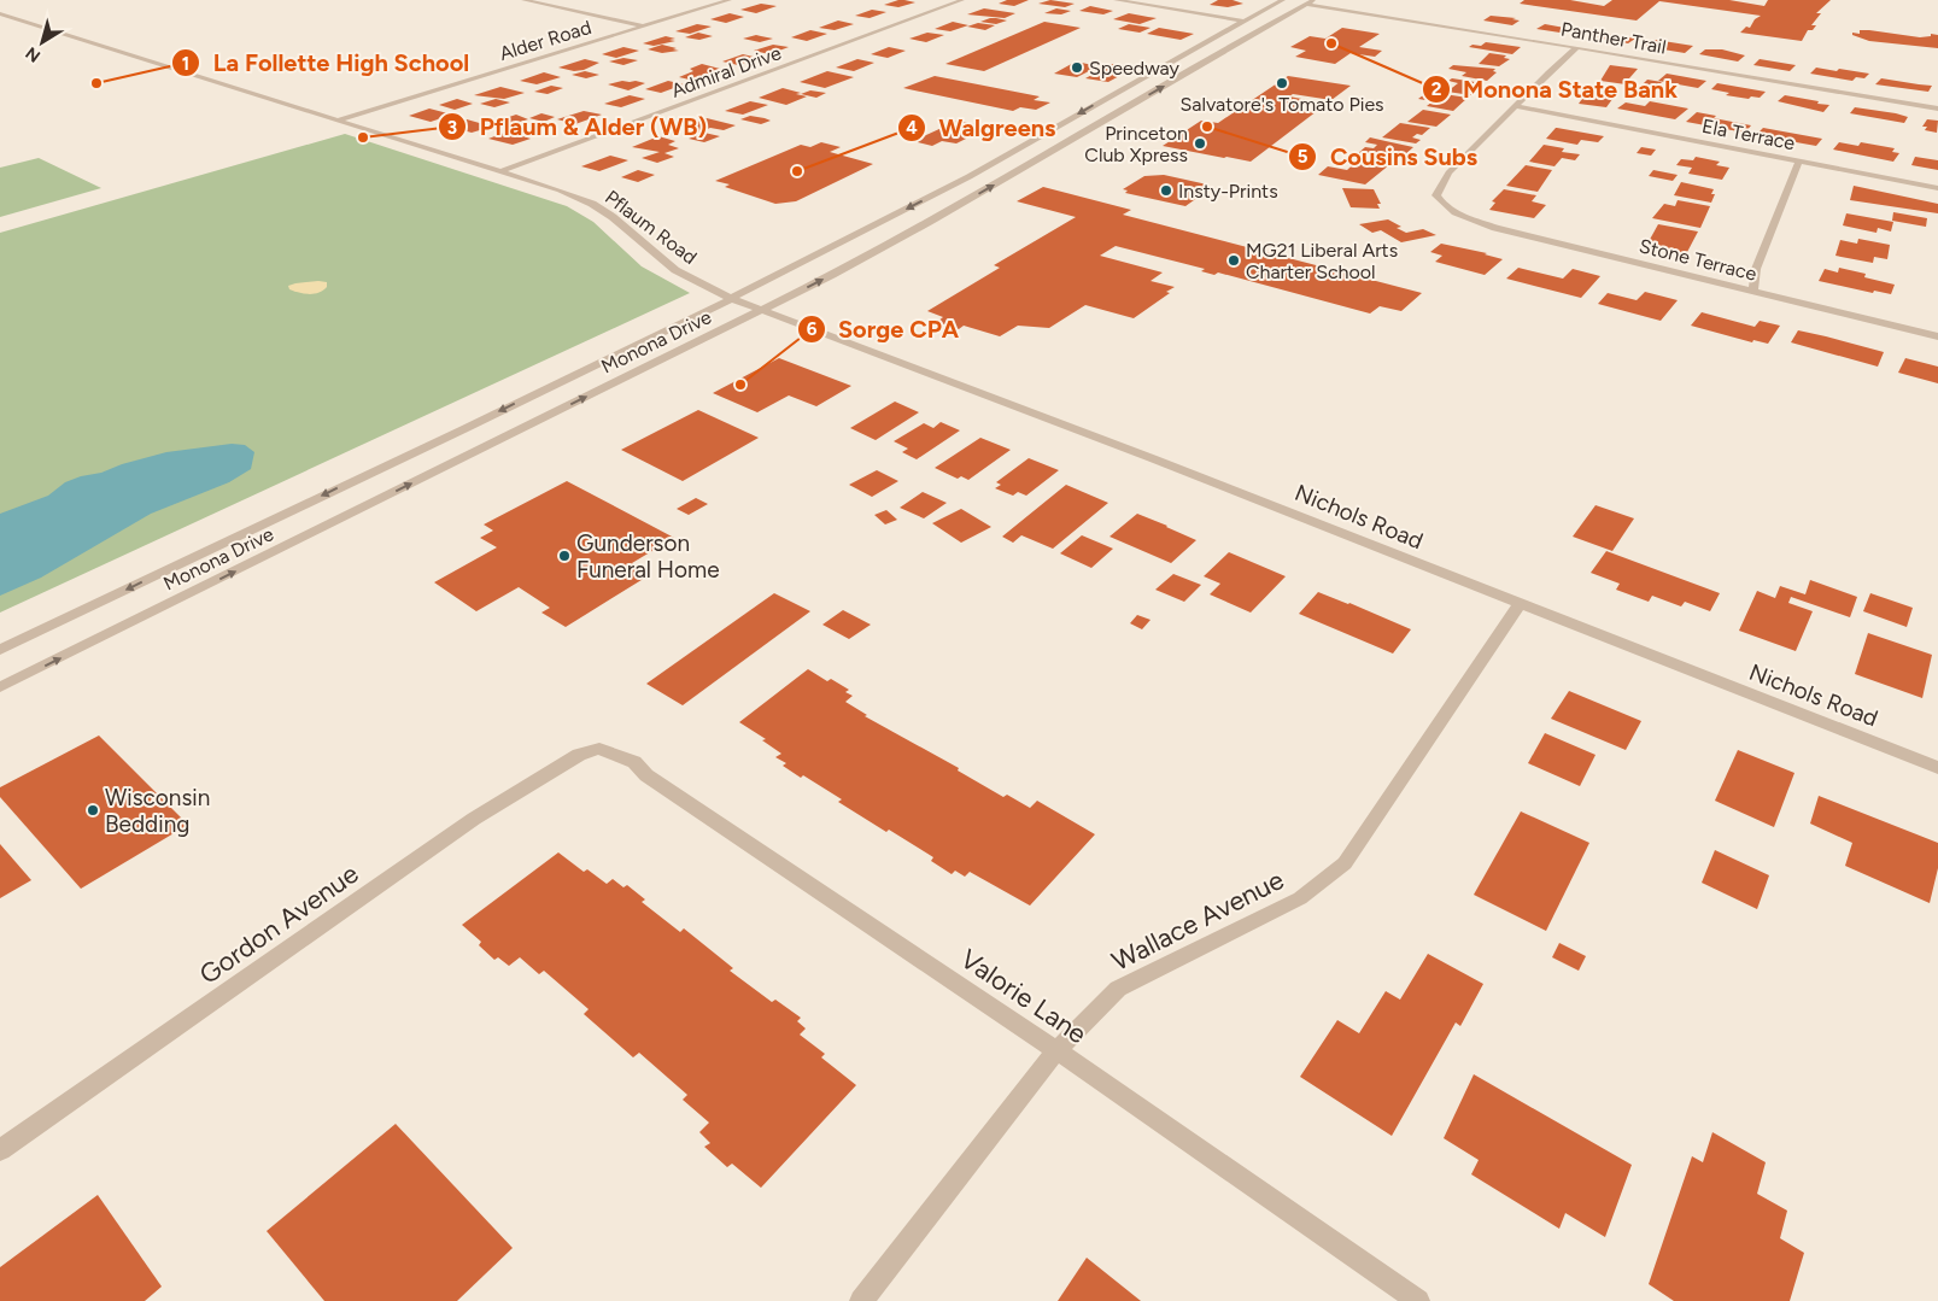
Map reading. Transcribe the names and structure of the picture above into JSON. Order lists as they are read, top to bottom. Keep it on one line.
{"streets":{"street":["Panther Trail","Alder Road","Admiral Drive","Ela Terrace","Pflaum Road","Stone Terrace","Monona Drive","Nichols Road","Wallace Avenue","Gordon Avenue","Valorie Lane"]},"crossings":[["Panther Trail","Monona Drive"],["Alder Road","Pflaum Road"],["Admiral Drive","Pflaum Road"],["Ela Terrace","Stone Terrace"],["Pflaum Road","Monona Drive"],["Pflaum Road","Nichols Road"],["Monona Drive","Nichols Road"],["Nichols Road","Wallace Avenue"],["Wallace Avenue","Valorie Lane"],["Gordon Avenue","Valorie Lane"]],"places":["Monona State Bank","Speedway","La Follette High School","Salvatore's Tomato Pies","Cousins Subs","Pflaum & Alder (WB)","Princeton Club Xpress","Walgreens","Insty-Prints","MG21 Liberal Arts Charter School","Sorge CPA","Gunderson Funeral Home","Wisconsin Bedding"],"north":"bottom left"}
